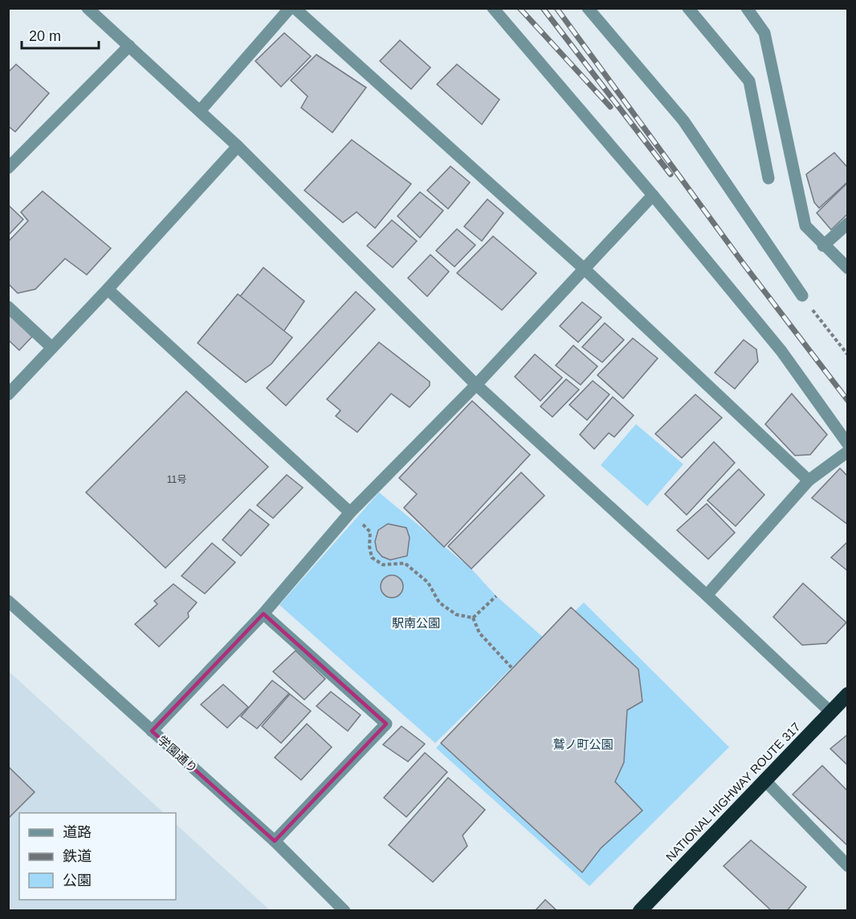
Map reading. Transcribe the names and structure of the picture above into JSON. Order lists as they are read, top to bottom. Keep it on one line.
{"streets":{"highway":["NATIONAL HIGHWAY ROUTE 317"],"street":["学園通り"]},"parks":["駅南公園","鷲ノ町公園"],"house_numbers":["11号"],"legend":["道路","鉄道","公園"],"scale_bar":"20 m"}
